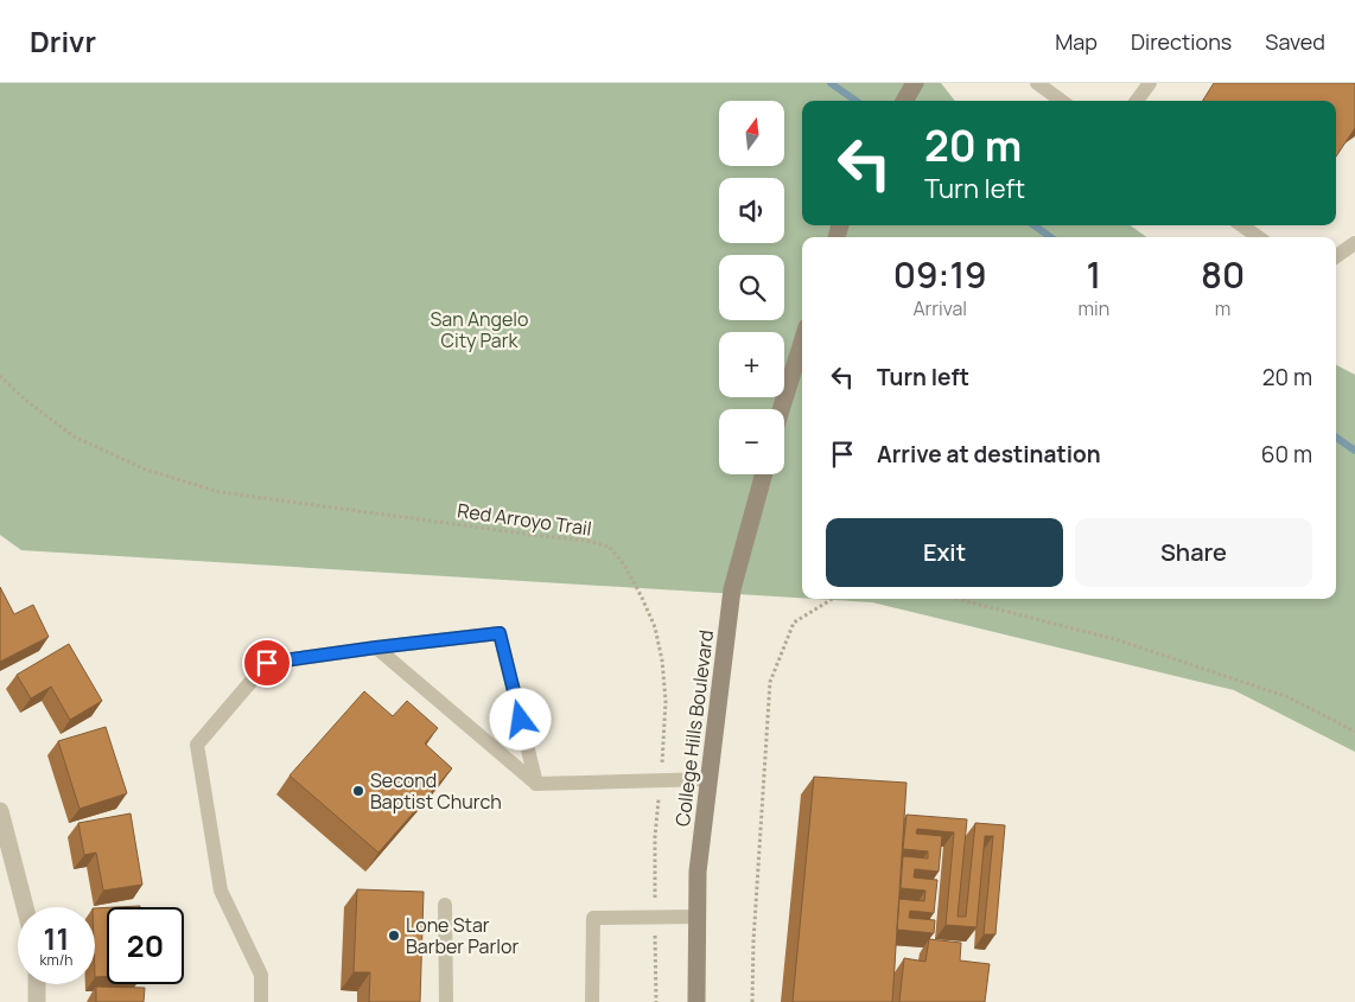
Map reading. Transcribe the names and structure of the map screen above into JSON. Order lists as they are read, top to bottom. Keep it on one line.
{"streets":{"street":["College Hills Boulevard"],"path":["Red Arroyo Trail"]},"parks":["San Angelo City Park"],"places":["Second Baptist Church","Lone Star Barber Parlor"],"north":"top","page":{"header":"Drivr","nav":["Map","Directions","Saved"],"map_buttons":["+","−"],"turn":["20 m","Turn left"],"eta":["09:19","Arrival","1","min","80","m"],"list":[{"name":"Turn left","value":"20 m"},{"name":"Arrive at destination","value":"60 m"}],"buttons":["Exit","Share"],"speed":"11 km/h","limit":"20"}}
